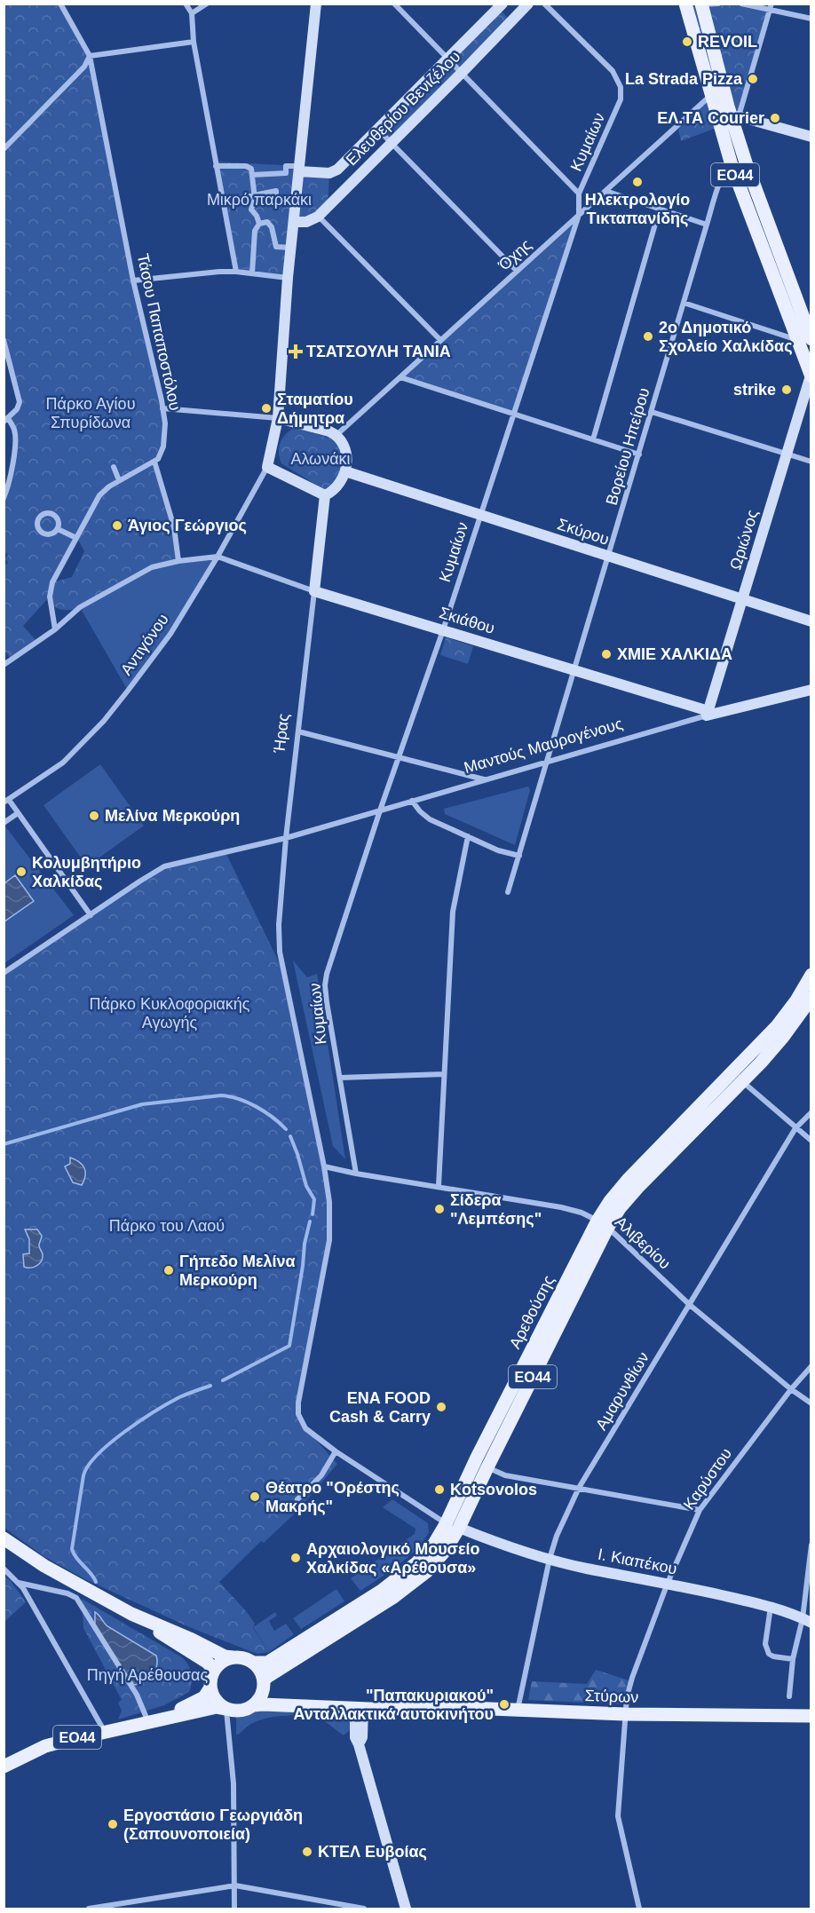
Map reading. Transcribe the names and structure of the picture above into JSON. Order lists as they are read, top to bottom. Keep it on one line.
{"streets":{"main road":["ΕΟ44","Αρεθούσης","Στύρων"],"street":["Ελευθερίου Βενιζέλου","Κυμαίων","Όχης","Τάσου Παπαποστόλου","Βορείου Ηπείρου","Σκύρου","Ωριώνος","Σκιάθου","Αντιγόνου","Ήρας","Μαντούς Μαυρογένους","Αλιβερίου","Αμαρυνθίων","Καρύστου","Ι. Κιαπέκου"]},"crossings":[["Κυμαίων","Όχης"],["Κυμαίων","Σκύρου"],["Κυμαίων","Σκιάθου"],["Κυμαίων","Μαντούς Μαυρογένους"],["Κυμαίων","Αλιβερίου"],["ΕΟ44","Όχης"],["ΕΟ44","Βορείου Ηπείρου"],["ΕΟ44","Ωριώνος"],["ΕΟ44","Αρεθούσης"],["ΕΟ44","Στύρων"],["Βορείου Ηπείρου","Σκύρου"],["Βορείου Ηπείρου","Σκιάθου"],["Βορείου Ηπείρου","Μαντούς Μαυρογένους"],["Σκύρου","Ωριώνος"],["Ωριώνος","Σκιάθου"],["Ωριώνος","Μαντούς Μαυρογένους"],["Σκιάθου","Αντιγόνου"],["Σκιάθου","Ήρας"],["Σκιάθου","Μαντούς Μαυρογένους"],["Ήρας","Μαντούς Μαυρογένους"],["Ήρας","Αλιβερίου"],["Αλιβερίου","Αρεθούσης"],["Αλιβερίου","Αμαρυνθίων"],["Αλιβερίου","Καρύστου"],["Αρεθούσης","Ι. Κιαπέκου"],["Αρεθούσης","Στύρων"],["Αμαρυνθίων","Ι. Κιαπέκου"],["Αμαρυνθίων","Στύρων"],["Καρύστου","Ι. Κιαπέκου"],["Καρύστου","Στύρων"]],"parks":["Μικρό παρκάκι","Πάρκο Αγίου Σπυρίδωνα","Αλωνάκι","Πάρκο Κυκλοφοριακής Αγωγής","Πάρκο του Λαού","Πηγή Αρέθουσας"],"places":{"other":["REVOIL","La Strada Pizza","ΕΛ.ΤΑ Courier","Ηλεκτρολογίο Τικταπανίδης","2ο Δημοτικό Σχολείο Χαλκίδας","strike","Σταματίου Δήμητρα","Άγιος Γεώργιος","ΧΜΙΕ ΧΑΛΚΙΔΑ","Μελίνα Μερκούρη","Κολυμβητήριο Χαλκίδας","Σίδερα \"Λεμπέσης\"","Γήπεδο Μελίνα Μερκούρη","ENA FOOD Cash & Carry","Kotsovolos","Θέατρο \"Ορέστης Μακρής\"","Αρχαιολογικό Μουσείο Χαλκίδας «Αρέθουσα»","\"Παπακυριακού\" Ανταλλακτικά αυτοκινήτου","Εργοστάσιο Γεωργιάδη (Σαπουνοποιεία)","ΚΤΕΛ Ευβοίας"],"health":["ΤΣΑΤΣΟΥΛΗ ΤΑΝΙΑ"]}}
